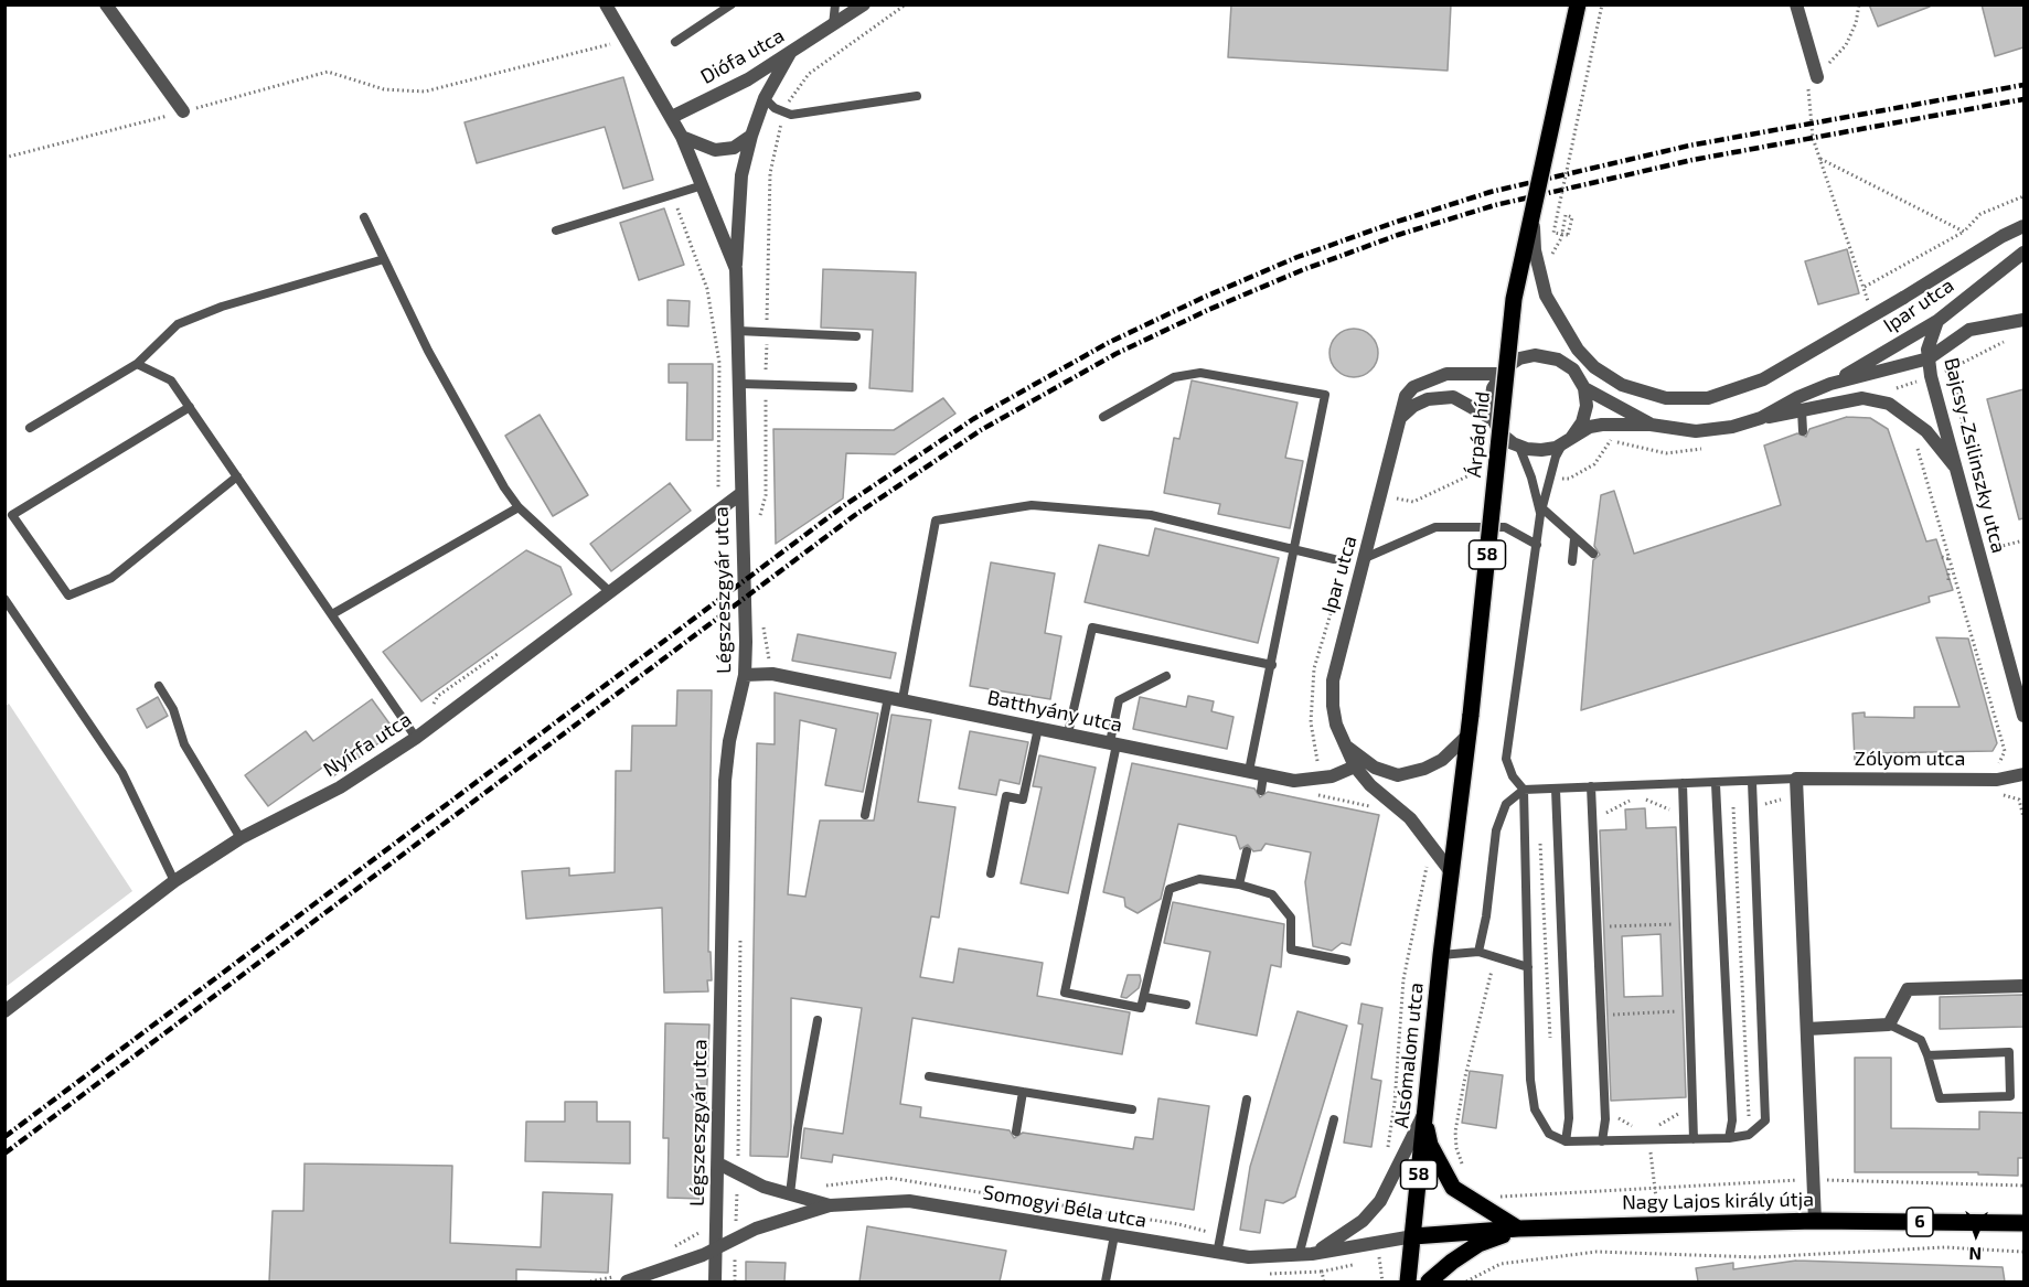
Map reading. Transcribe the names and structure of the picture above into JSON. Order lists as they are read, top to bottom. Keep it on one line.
{"streets":{"main road":["Árpád híd","58","Alsómalom utca","Nagy Lajos király útja","6"],"street":["Diófa utca","Ipar utca","Bajcsy-Zsilinszky utca","Légszeszgyár utca","Batthyány utca","Nyírfa utca","Zólyom utca","Somogyi Béla utca"]},"crossings":[["Diófa utca","Légszeszgyár utca"],["Ipar utca","Árpád híd"],["Ipar utca","Bajcsy-Zsilinszky utca"],["Ipar utca","Batthyány utca"],["Ipar utca","Alsómalom utca"],["Árpád híd","Alsómalom utca"],["Légszeszgyár utca","Batthyány utca"],["Légszeszgyár utca","Nyírfa utca"],["Légszeszgyár utca","Somogyi Béla utca"],["Alsómalom utca","Nagy Lajos király útja"],["Alsómalom utca","Somogyi Béla utca"],["Nagy Lajos király útja","Somogyi Béla utca"],["Nagy Lajos király útja","6"]],"north":"bottom"}
